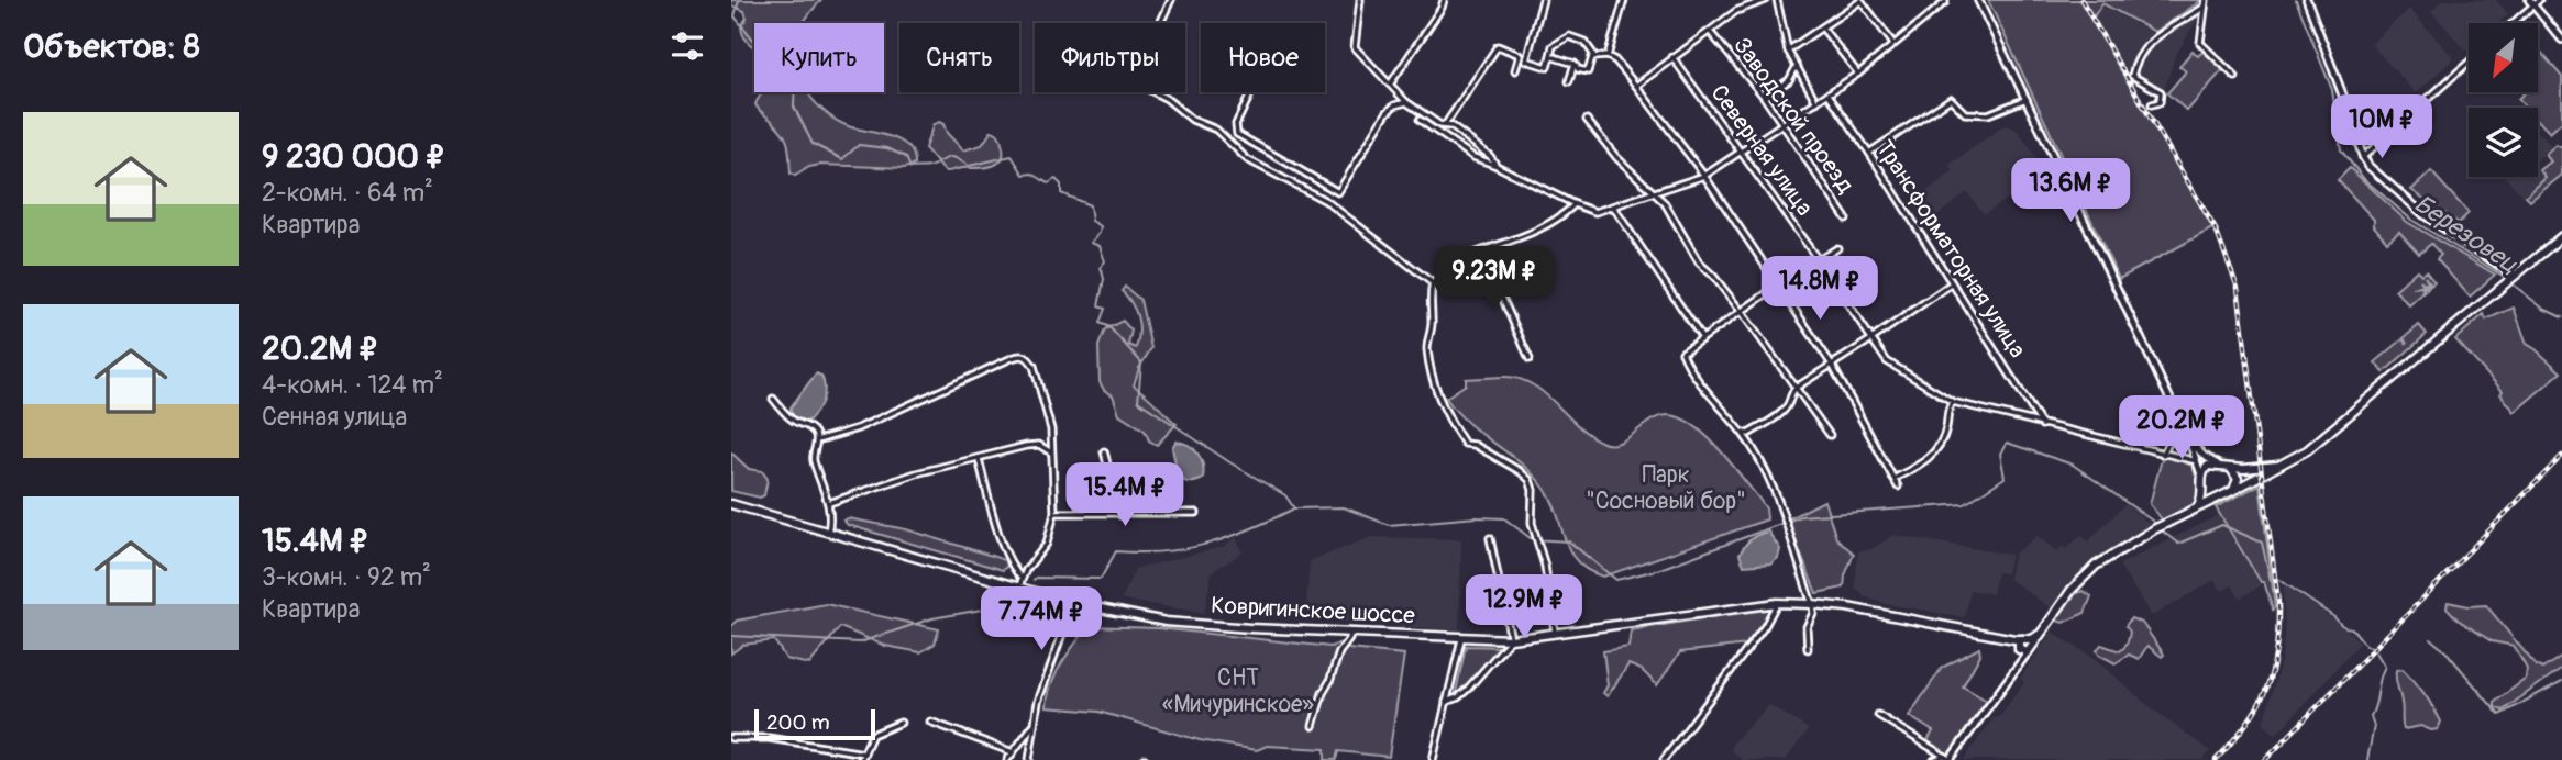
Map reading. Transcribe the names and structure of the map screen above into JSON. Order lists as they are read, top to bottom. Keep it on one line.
{"streets":{"main road":["Ковригинское шоссе"],"street":["Заводской проезд","Северная улица","Трансформаторная улица"]},"crossings":[["Северная улица","Трансформаторная улица"]],"water":["Березовец"],"parks":["Парк \"Сосновый бор\"","СНТ «Мичуринское»"],"scale_bar":"200 m","north":"bottom left","page":{"heading":"Объектов: 8","chip":["Купить","Снять","Фильтры","Новое"],"list":[{"name":"9 230 000 ₽","note":"2-комн. · 64 m² · Квартира"},{"name":"20.2M ₽","note":"4-комн. · 124 m² · Сенная улица"},{"name":"15.4M ₽","note":"3-комн. · 92 m² · Квартира"}],"price":["10M ₽","13.6M ₽","9.23M ₽","14.8M ₽","20.2M ₽","15.4M ₽","12.9M ₽","7.74M ₽"],"scale":"200 m"}}
